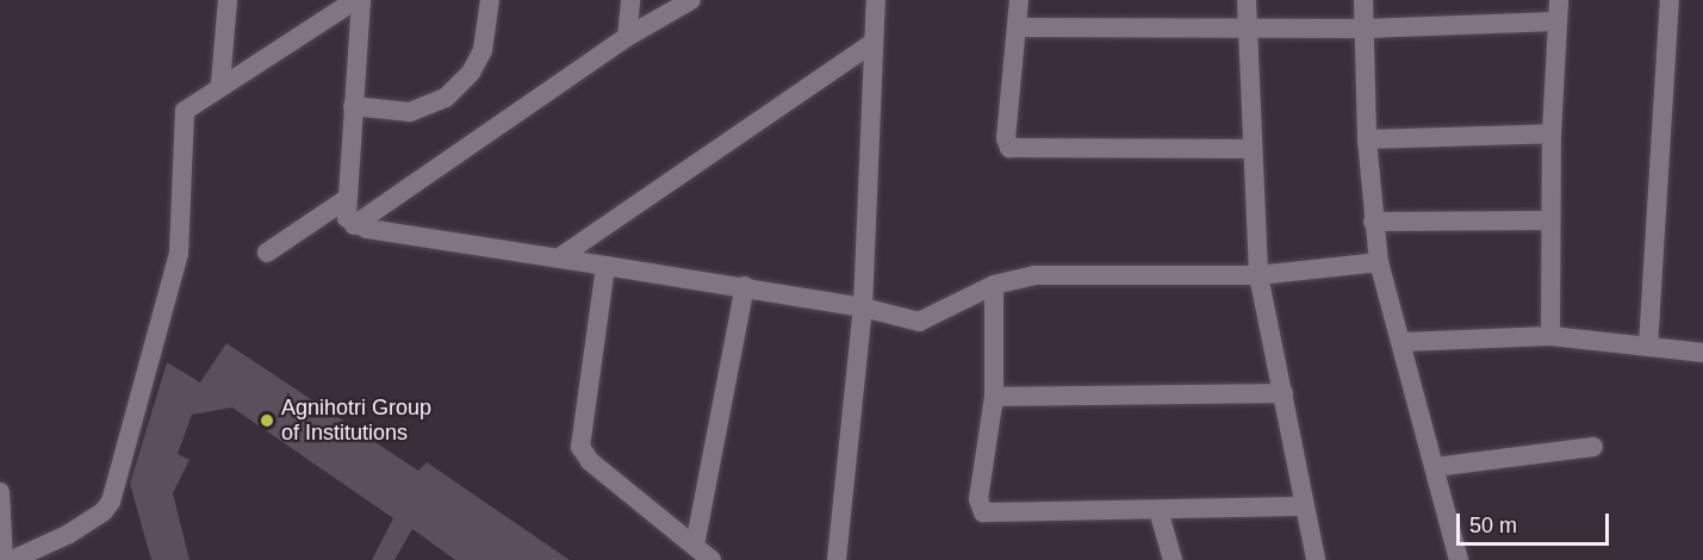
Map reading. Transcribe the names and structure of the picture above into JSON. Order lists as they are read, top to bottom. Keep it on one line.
{"places":["Agnihotri Group of Institutions"],"scale_bar":"50 m"}
